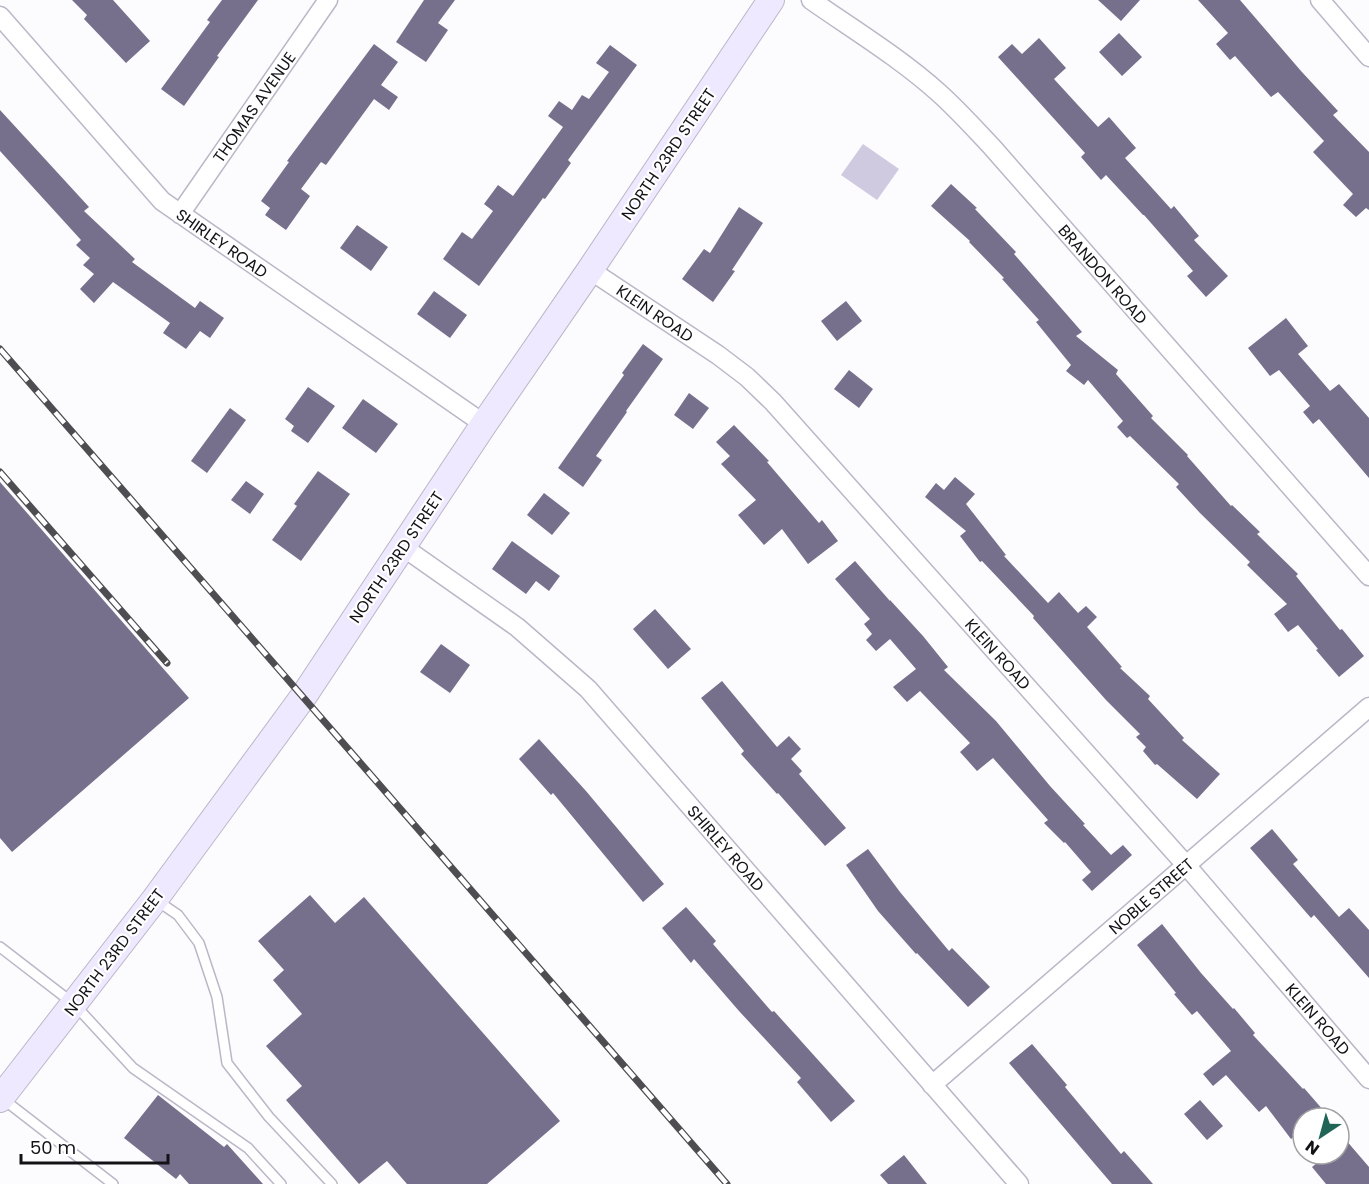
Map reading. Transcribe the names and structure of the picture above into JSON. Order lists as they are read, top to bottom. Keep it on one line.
{"streets":{"main road":["NORTH 23RD STREET"],"street":["THOMAS AVENUE","SHIRLEY ROAD","BRANDON ROAD","KLEIN ROAD","NOBLE STREET"]},"crossings":[["THOMAS AVENUE","SHIRLEY ROAD"],["NORTH 23RD STREET","SHIRLEY ROAD"],["NORTH 23RD STREET","KLEIN ROAD"],["SHIRLEY ROAD","NOBLE STREET"],["KLEIN ROAD","NOBLE STREET"]],"scale_bar":"50 m","north":"bottom left"}
